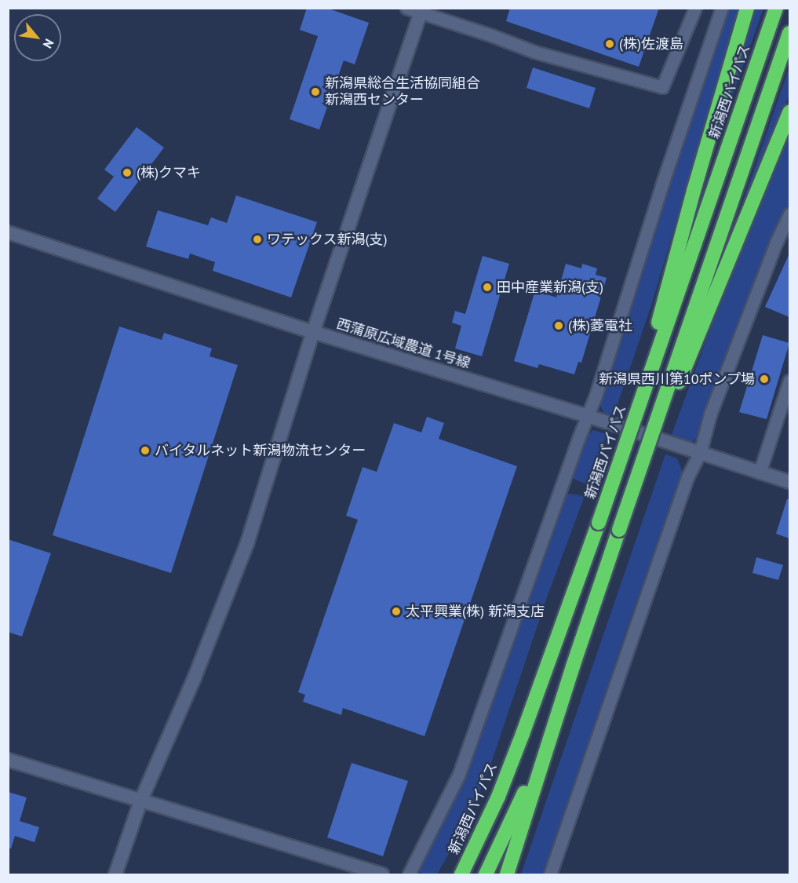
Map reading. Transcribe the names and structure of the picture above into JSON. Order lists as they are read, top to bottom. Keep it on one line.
{"streets":{"highway":["新潟西バイパス"],"street":["西蒲原広域農道 1号線"]},"places":["(株)佐渡島","新潟県総合生活協同組合 新潟西センター","(株)クマキ","ワテックス新潟(支)","田中産業新潟(支)","(株)菱電社","新潟県西川第10ポンプ場","バイタルネット新潟物流センター","太平興業(株) 新潟支店"],"north":"bottom right"}
